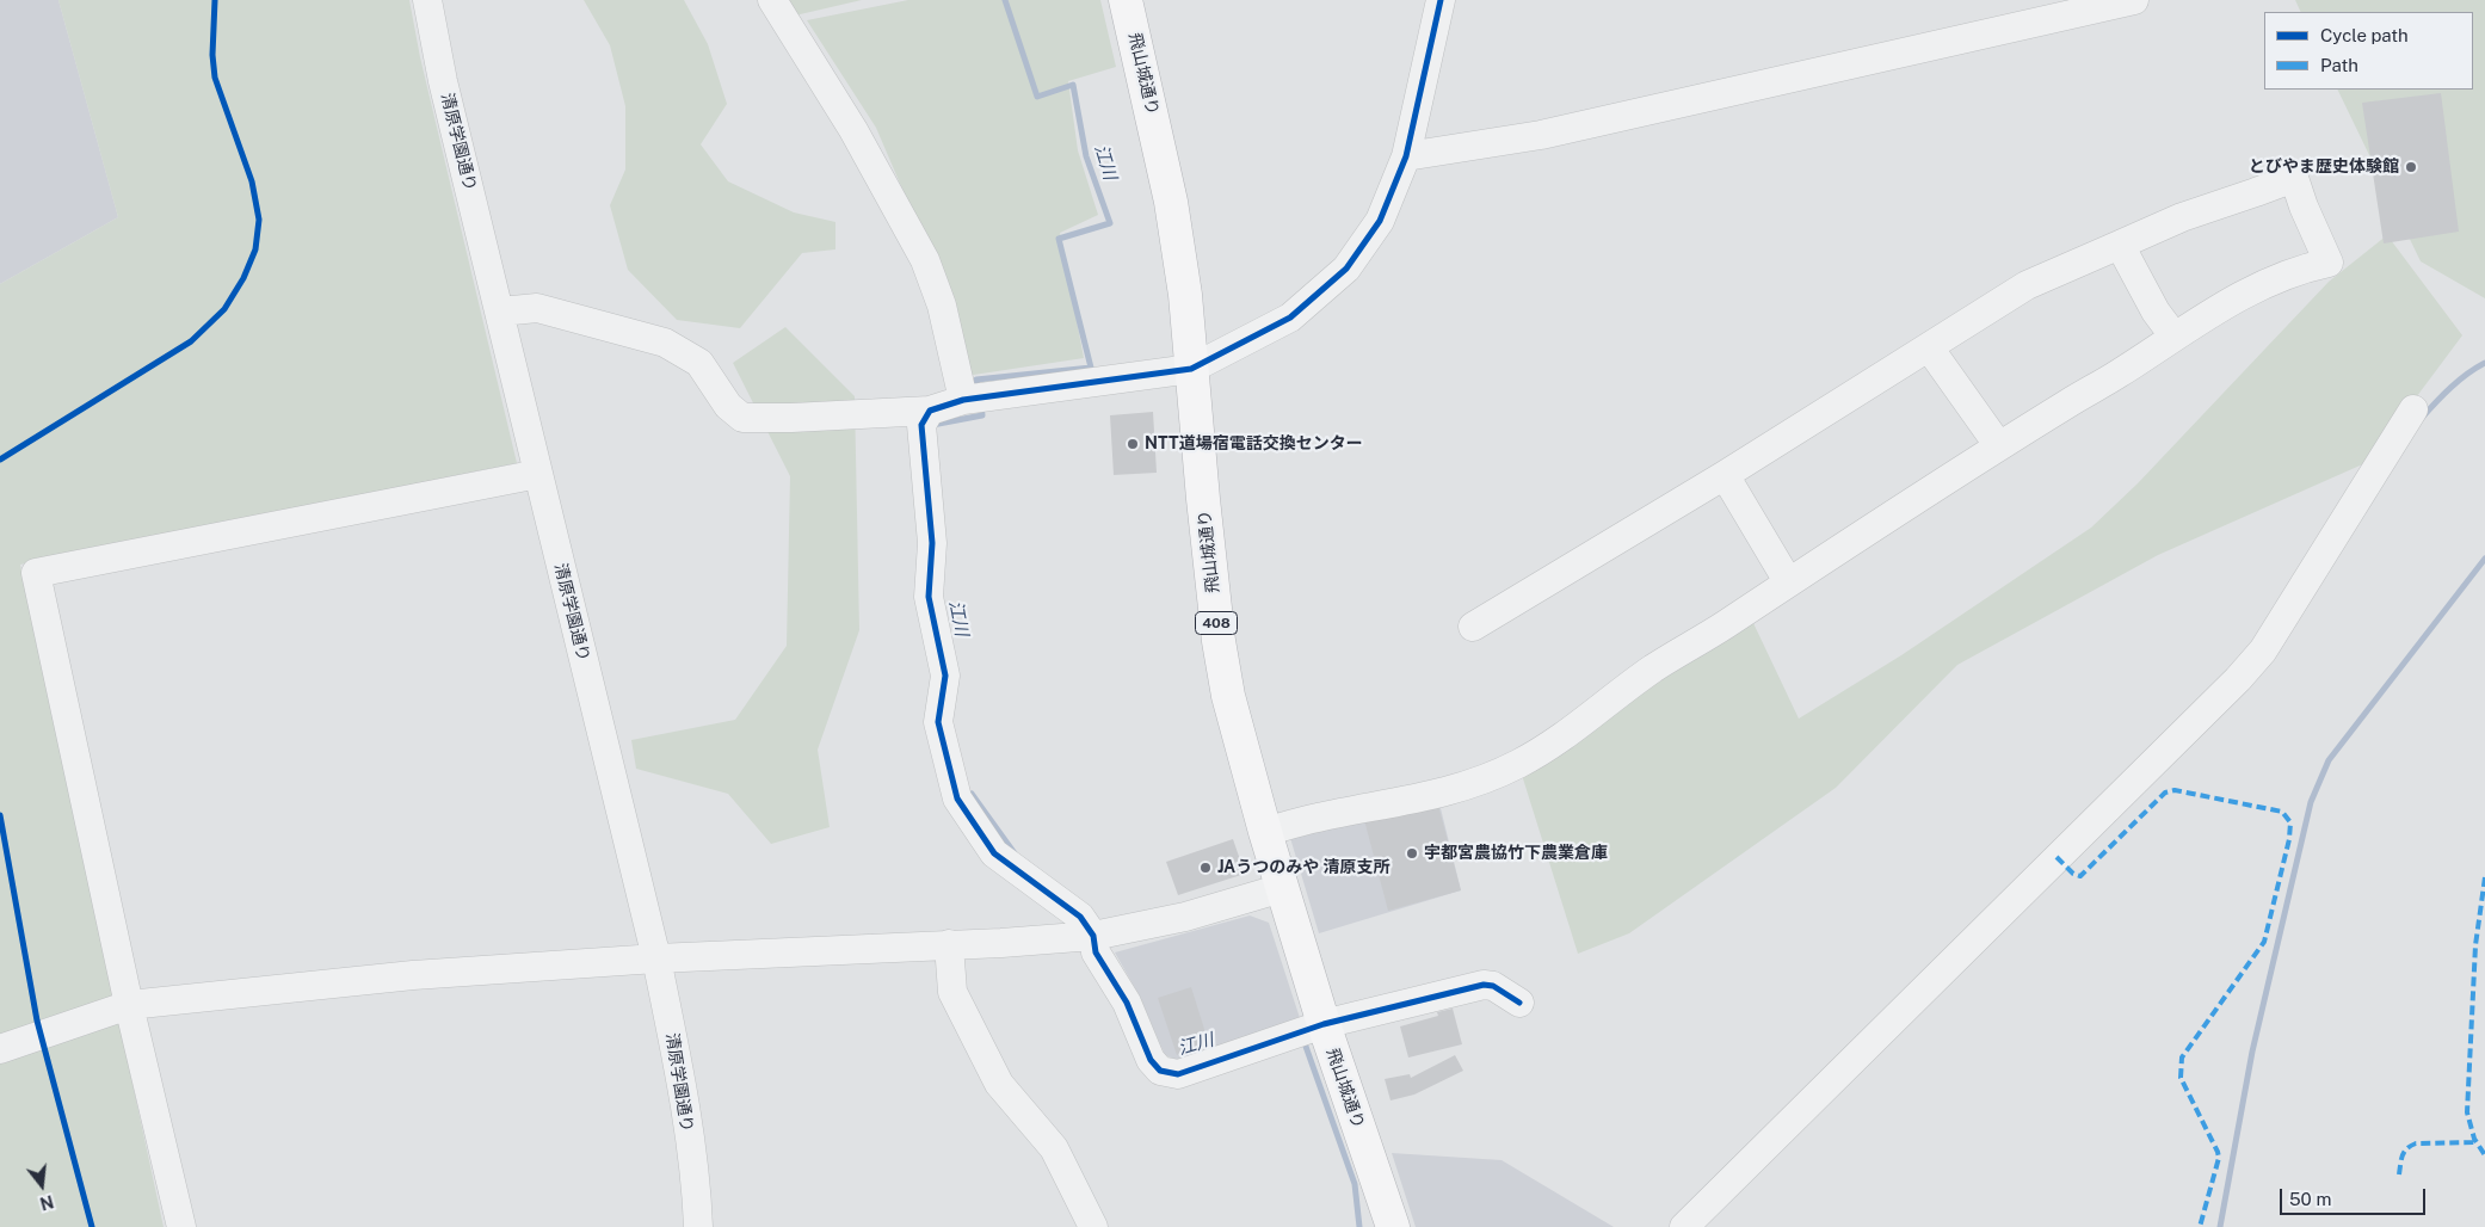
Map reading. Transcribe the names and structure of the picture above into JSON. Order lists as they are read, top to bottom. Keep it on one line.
{"streets":{"highway":["飛山城通り","408"],"street":["清原学園通り"]},"water":["江川"],"places":["とびやま歴史体験館","NTT道場宿電話交換センター","宇都宮農協竹下農業倉庫","JAうつのみや 清原支所"],"legend":["Cycle path","Path"],"scale_bar":"50 m","north":"bottom"}
